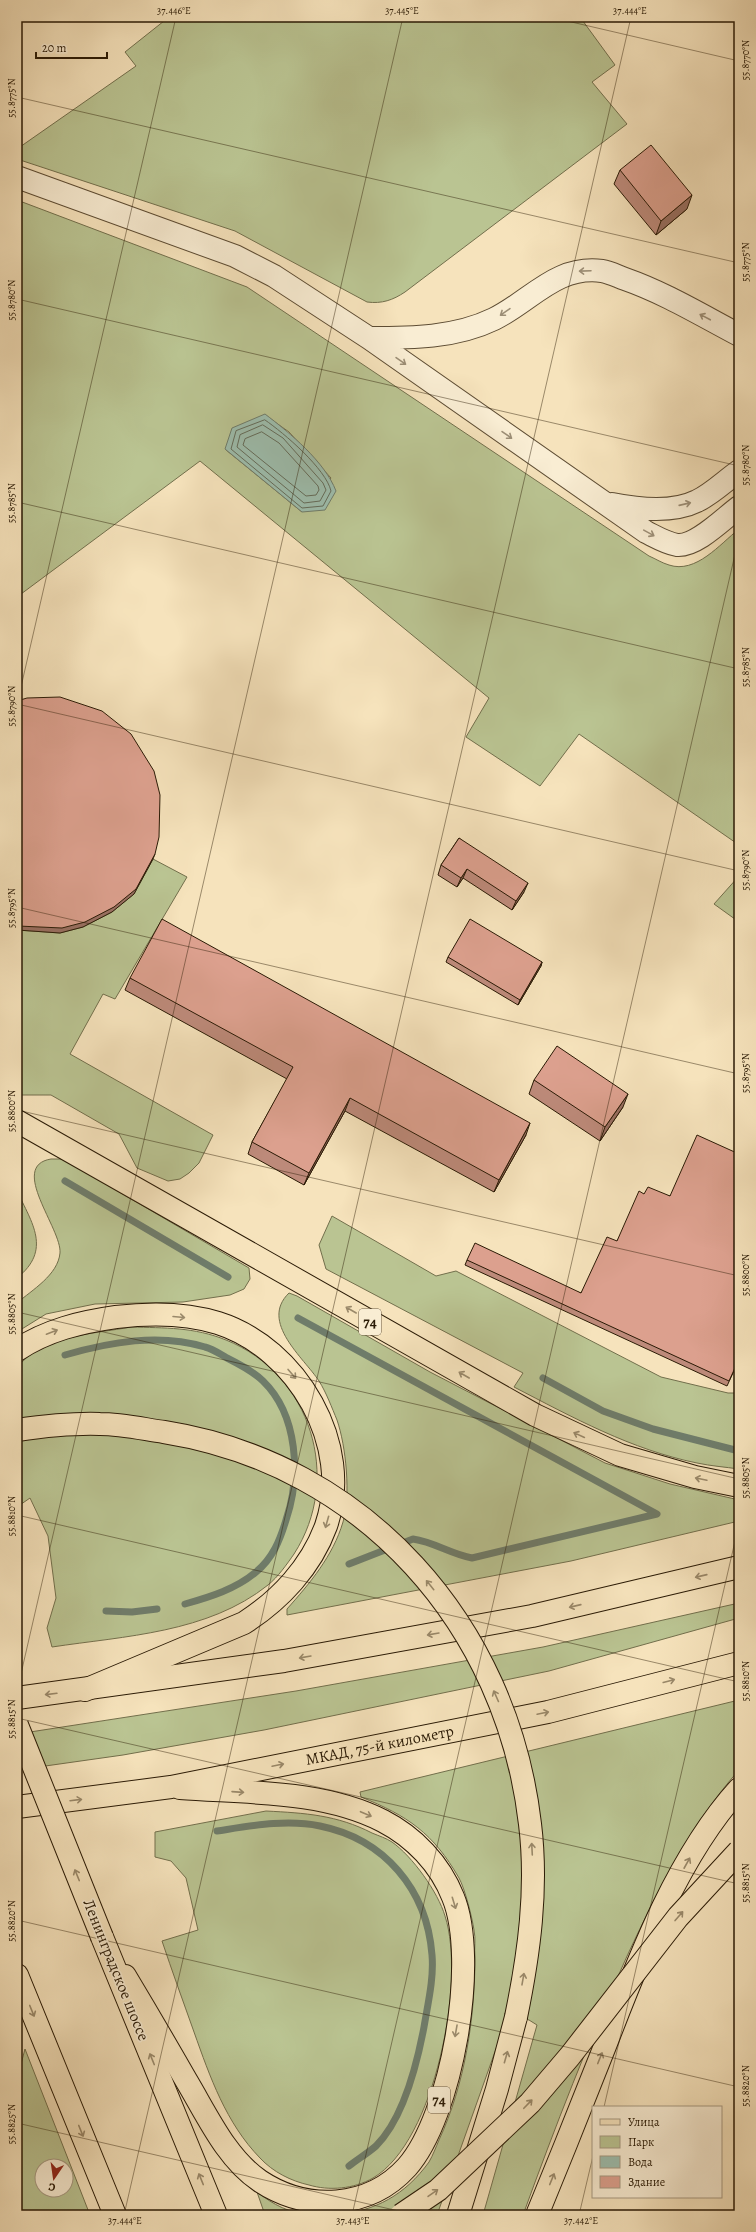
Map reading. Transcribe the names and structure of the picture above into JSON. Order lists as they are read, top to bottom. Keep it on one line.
{"streets":{"main road":["74","МКАД, 75-й километр","Ленинградское шоссе"]},"crossings":[["74","МКАД, 75-й километр"],["74","Ленинградское шоссе"]],"legend":["Улица","Парк","Вода","Здание"],"scale_bar":"20 m","north":"bottom","coordinates":["37.446°E","37.445°E","37.444°E","55.8770°N","55.8775°N","55.8780°N","55.8785°N","55.8790°N","55.8795°N","55.8800°N","55.8805°N","55.8810°N","55.8815°N","55.8820°N","55.8825°N","37.443°E","37.442°E"]}
